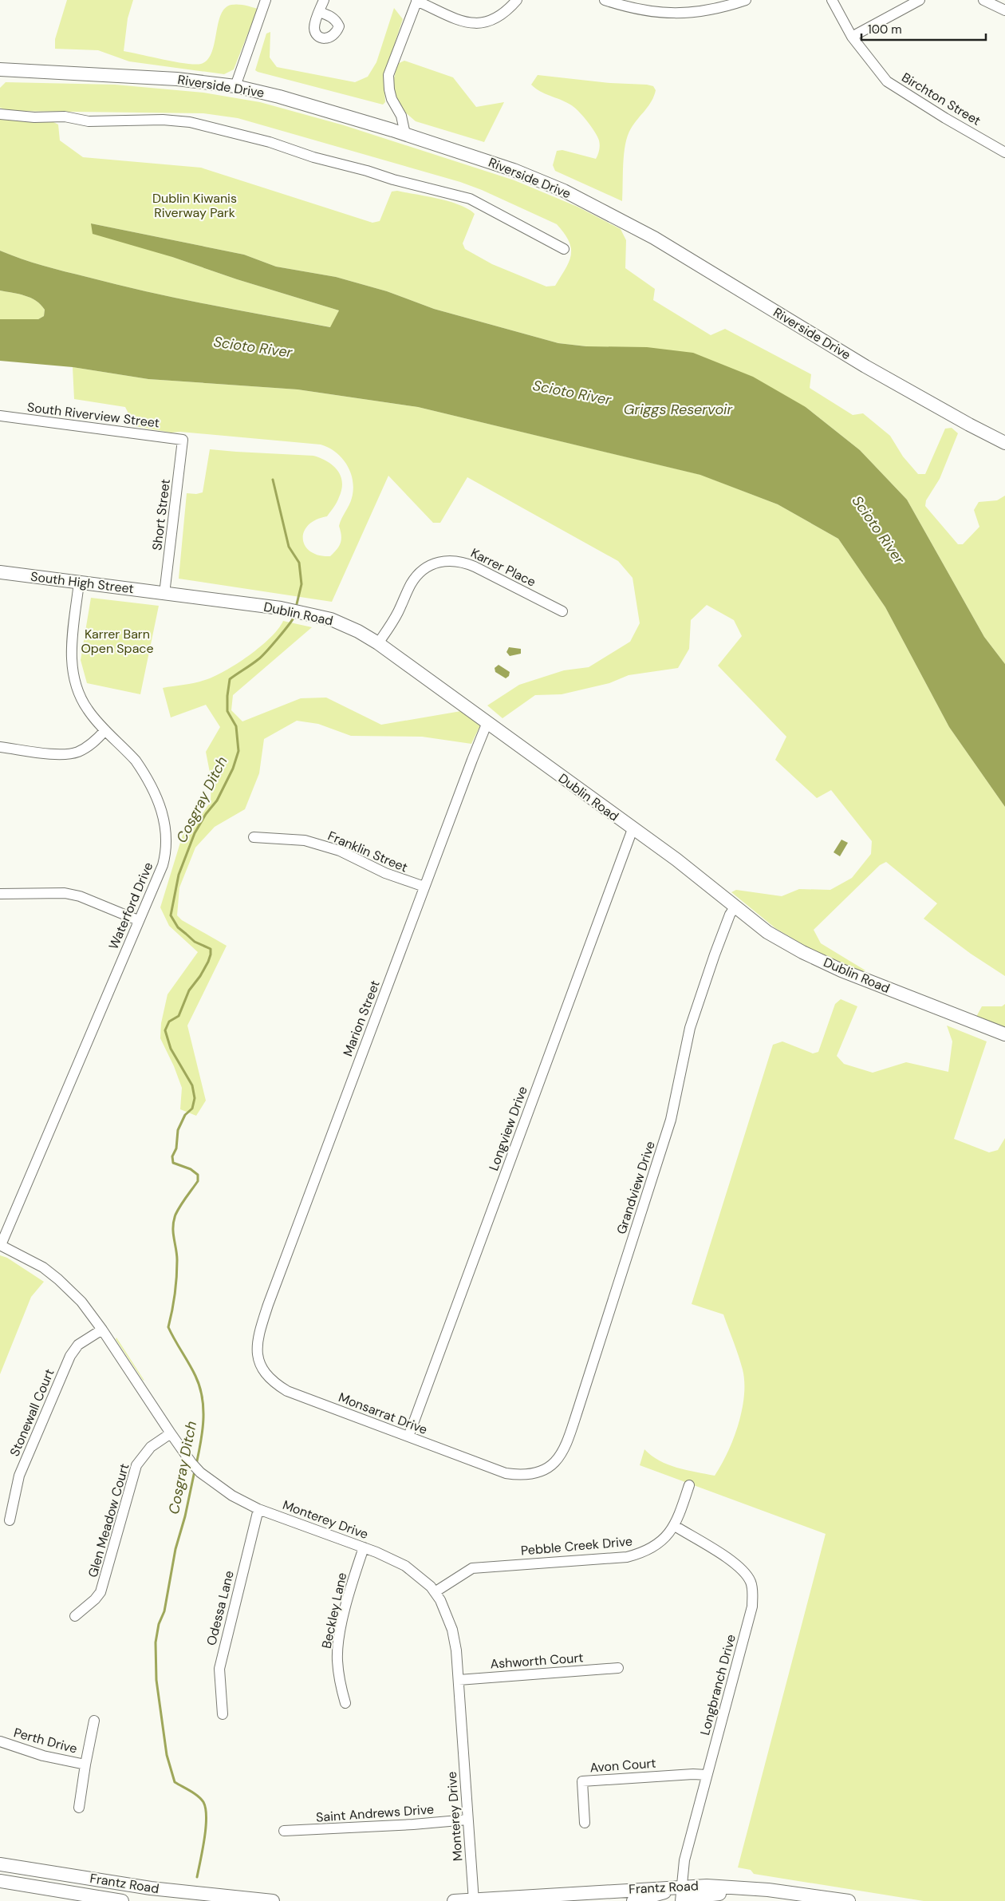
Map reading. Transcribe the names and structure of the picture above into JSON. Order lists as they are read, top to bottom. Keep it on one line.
{"streets":{"main road":["Riverside Drive","South High Street","Dublin Road","Frantz Road"],"street":["Birchton Street","South Riverview Street","Short Street","Karrer Place","Franklin Street","Waterford Drive","Marion Street","Longview Drive","Grandview Drive","Stonewall Court","Monsarrat Drive","Monterey Drive","Glen Meadow Court","Pebble Creek Drive","Odessa Lane","Beckley Lane","Ashworth Court","Longbranch Drive","Perth Drive","Avon Court","Saint Andrews Drive"]},"crossings":[["South Riverview Street","Short Street"],["Short Street","South High Street"],["Short Street","Dublin Road"],["Karrer Place","Dublin Road"],["South High Street","Dublin Road"],["South High Street","Waterford Drive"],["Dublin Road","Marion Street"],["Dublin Road","Longview Drive"],["Dublin Road","Grandview Drive"],["Franklin Street","Marion Street"],["Waterford Drive","Monterey Drive"],["Marion Street","Monsarrat Drive"],["Longview Drive","Monsarrat Drive"],["Grandview Drive","Monsarrat Drive"],["Stonewall Court","Monterey Drive"],["Monterey Drive","Glen Meadow Court"],["Monterey Drive","Pebble Creek Drive"],["Monterey Drive","Odessa Lane"],["Monterey Drive","Beckley Lane"],["Monterey Drive","Ashworth Court"],["Monterey Drive","Saint Andrews Drive"],["Monterey Drive","Frantz Road"],["Pebble Creek Drive","Longbranch Drive"],["Longbranch Drive","Avon Court"],["Longbranch Drive","Frantz Road"]],"water":["Scioto River","Griggs Reservoir","Cosgray Ditch"],"parks":["Dublin Kiwanis Riverway Park","Karrer Barn Open Space"],"scale_bar":"100 m"}
